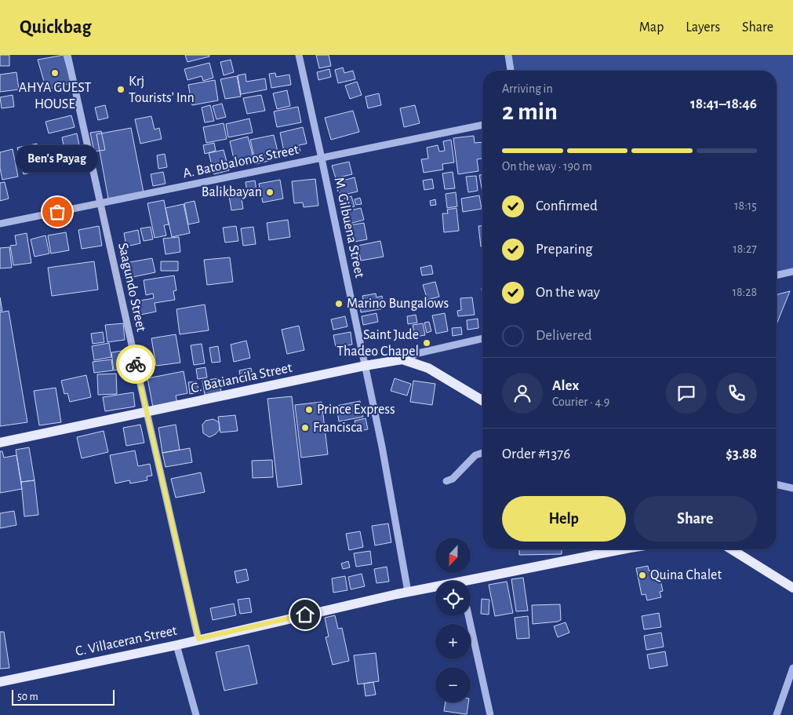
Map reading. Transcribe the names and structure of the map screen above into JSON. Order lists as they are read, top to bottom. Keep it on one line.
{"streets":{"main road":["C. Batiancila Street","C. Villaceran Street"],"street":["A. Batobalonos Street","M. Gilbuena Street","Saagundo Street"]},"crossings":[["A. Batobalonos Street","M. Gilbuena Street"],["A. Batobalonos Street","Saagundo Street"],["M. Gilbuena Street","C. Batiancila Street"],["M. Gilbuena Street","C. Villaceran Street"],["Saagundo Street","C. Batiancila Street"],["Saagundo Street","C. Villaceran Street"]],"places":["AHYA GUEST HOUSE","Krj Tourists’ Inn","Balikbayan","Ben's Payag","Marino Bungalows","Saint Jude Thadeo Chapel","Prince Express","Francisca","Quina Chalet"],"scale_bar":"50 m","north":"bottom","page":{"header":"Quickbag","nav":["Map","Layers","Share"],"heading":["2 min","Arriving in","18:41–18:46"],"panel":["Alex","Courier · 4.9","Order #1376","$3.88"],"bar":"On the way · 190 m","bubble":"Ben's Payag","list":[["Confirmed","18:15"],["Preparing","18:27"],["On the way","18:28"],"Delivered"],"buttons":["Help","Share"],"map_buttons":["+","−"],"scale":"50 m"}}
